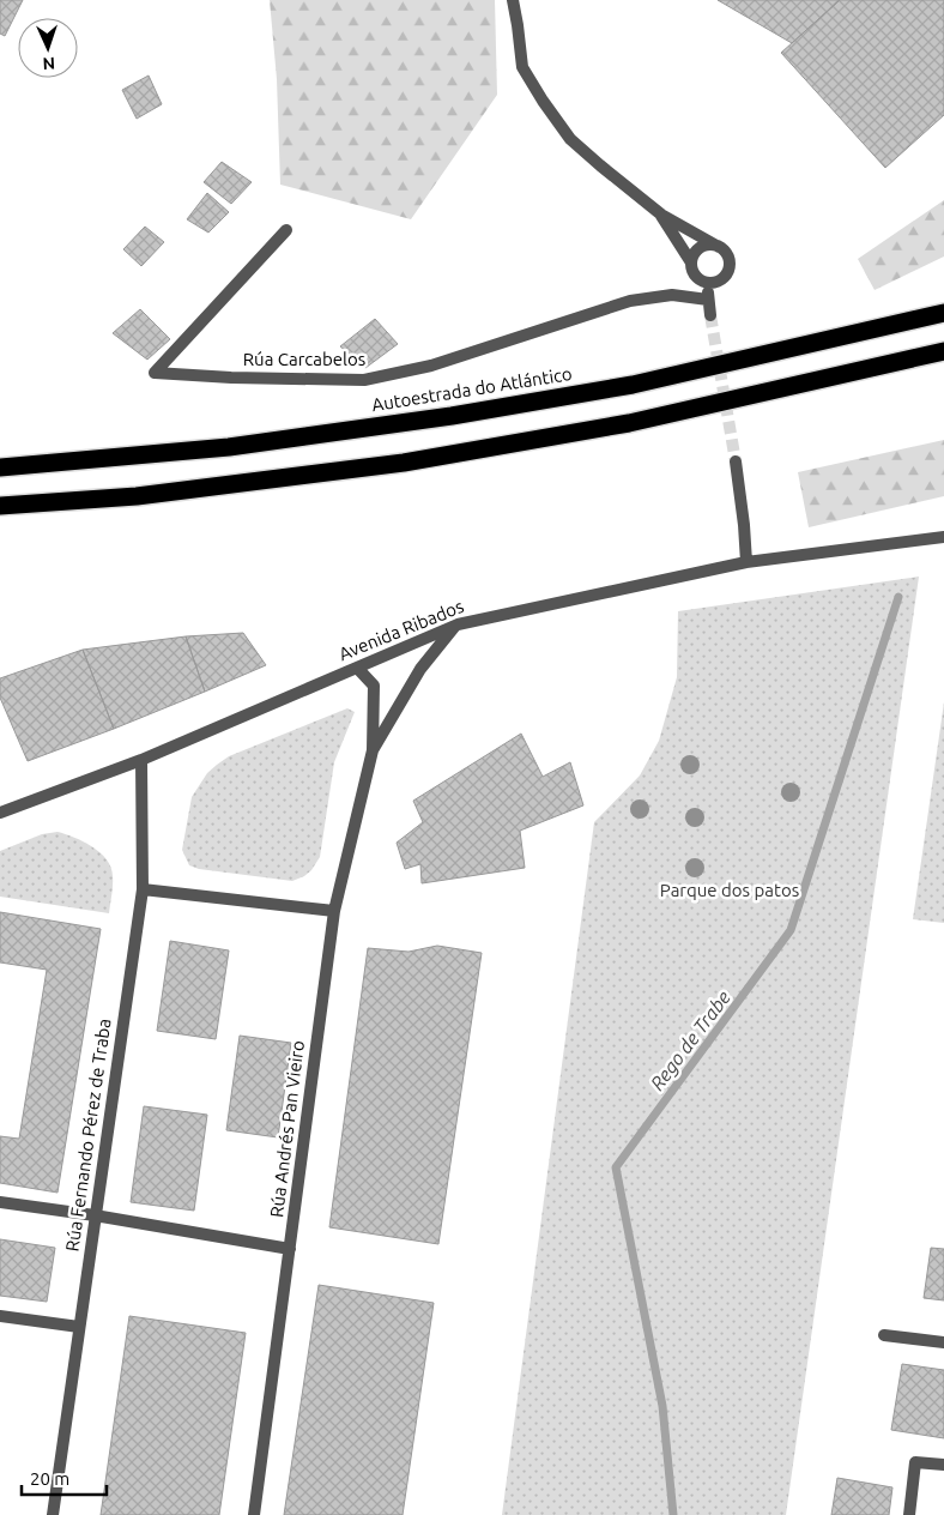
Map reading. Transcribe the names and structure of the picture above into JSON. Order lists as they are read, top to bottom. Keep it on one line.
{"streets":{"highway":["Autoestrada do Atlántico"],"street":["Rúa Carcabelos","Avenida Ribados","Rúa Andrés Pan Vieiro","Rúa Fernando Pérez de Traba"]},"crossings":[["Avenida Ribados","Rúa Andrés Pan Vieiro"],["Avenida Ribados","Rúa Fernando Pérez de Traba"]],"water":["Rego de Trabe"],"parks":["Parque dos patos"],"scale_bar":"20 m","north":"bottom"}
